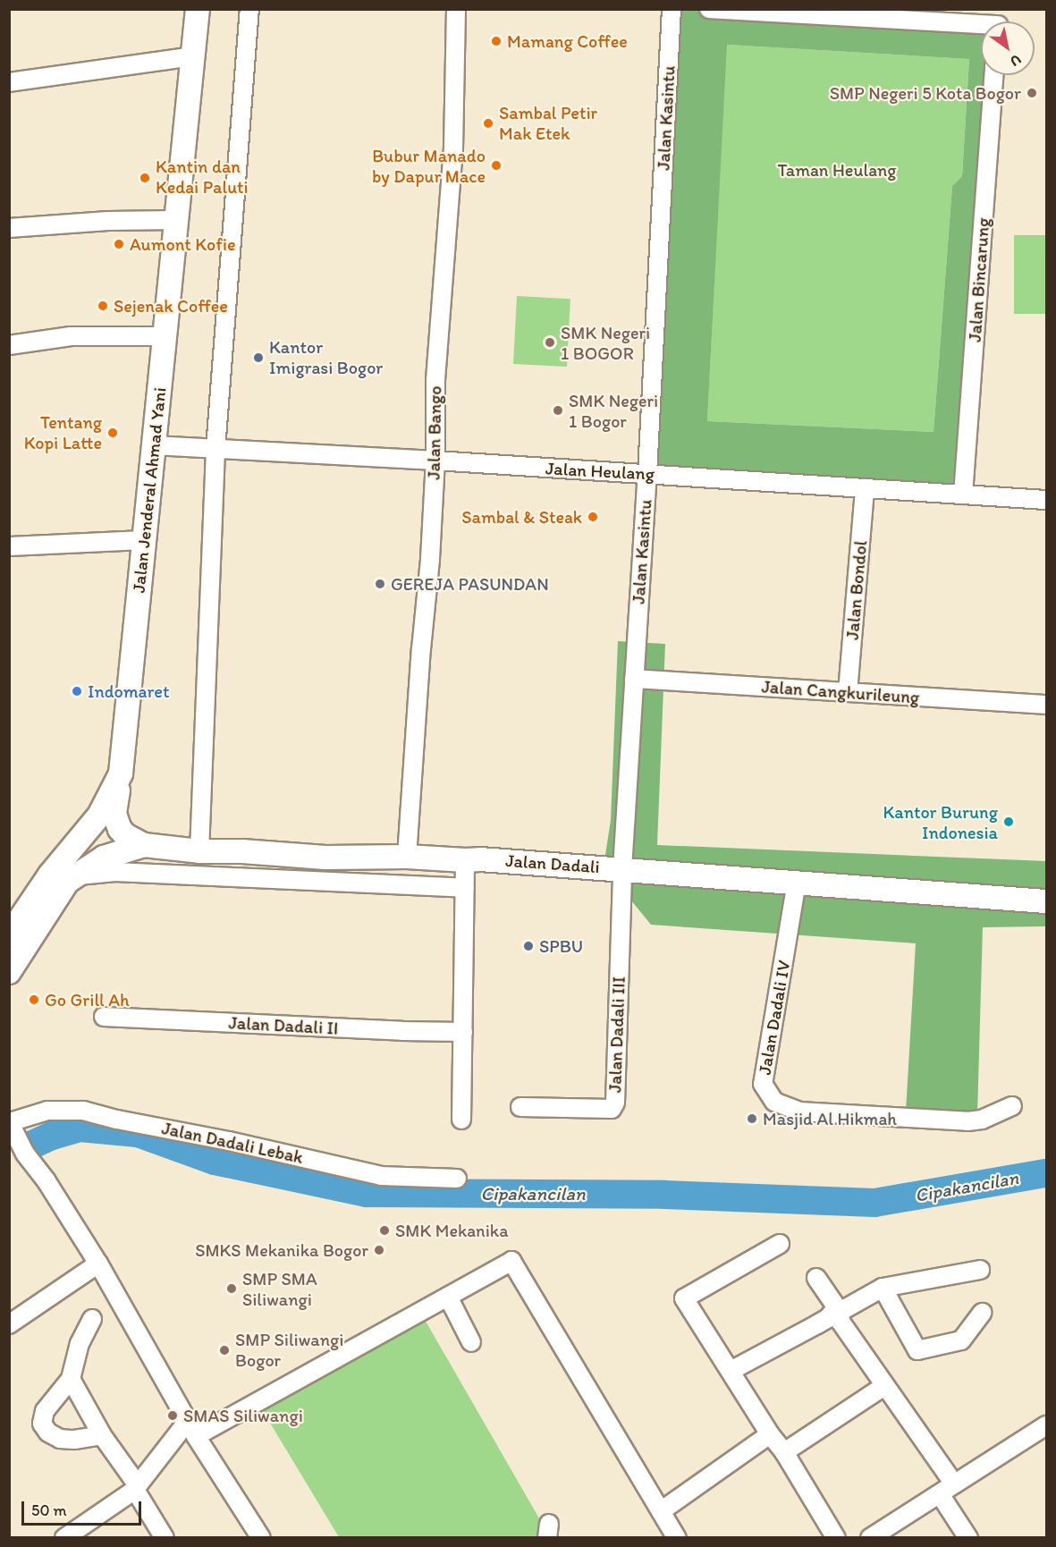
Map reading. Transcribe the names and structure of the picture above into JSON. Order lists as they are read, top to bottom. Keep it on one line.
{"streets":{"main road":["Jalan Jenderal Ahmad Yani","Jalan Dadali"],"street":["Jalan Kasintu","Jalan Bincarung","Jalan Bango","Jalan Heulang","Jalan Bondol","Jalan Cangkurileung","Jalan Dadali IV","Jalan Dadali II","Jalan Dadali III","Jalan Dadali Lebak"]},"crossings":[["Jalan Kasintu","Jalan Heulang"],["Jalan Kasintu","Jalan Cangkurileung"],["Jalan Kasintu","Jalan Dadali"],["Jalan Kasintu","Jalan Dadali III"],["Jalan Bincarung","Jalan Heulang"],["Jalan Bango","Jalan Heulang"],["Jalan Bango","Jalan Dadali"],["Jalan Heulang","Jalan Jenderal Ahmad Yani"],["Jalan Heulang","Jalan Bondol"],["Jalan Bondol","Jalan Cangkurileung"],["Jalan Dadali","Jalan Dadali IV"],["Jalan Dadali","Jalan Dadali III"]],"water":["Cipakancilan"],"parks":["Taman Heulang"],"places":["Mamang Coffee","SMP Negeri 5 Kota Bogor","Sambal Petir Mak Etek","Bubur Manado by Dapur Mace","Kantin dan Kedai Paluti","Aumont Kofie","Sejenak Coffee","SMK Negeri 1 BOGOR","Kantor Imigrasi Bogor","SMK Negeri 1 Bogor","Tentang Kopi Latte","Sambal & Steak","GEREJA PASUNDAN","Indomaret","Kantor Burung Indonesia","SPBU","Go Grill Ah","Masjid Al Hikmah","SMK Mekanika","SMKS Mekanika Bogor","SMP SMA Siliwangi","SMP Siliwangi Bogor","SMAS Siliwangi"],"scale_bar":"50 m","north":"bottom right"}
